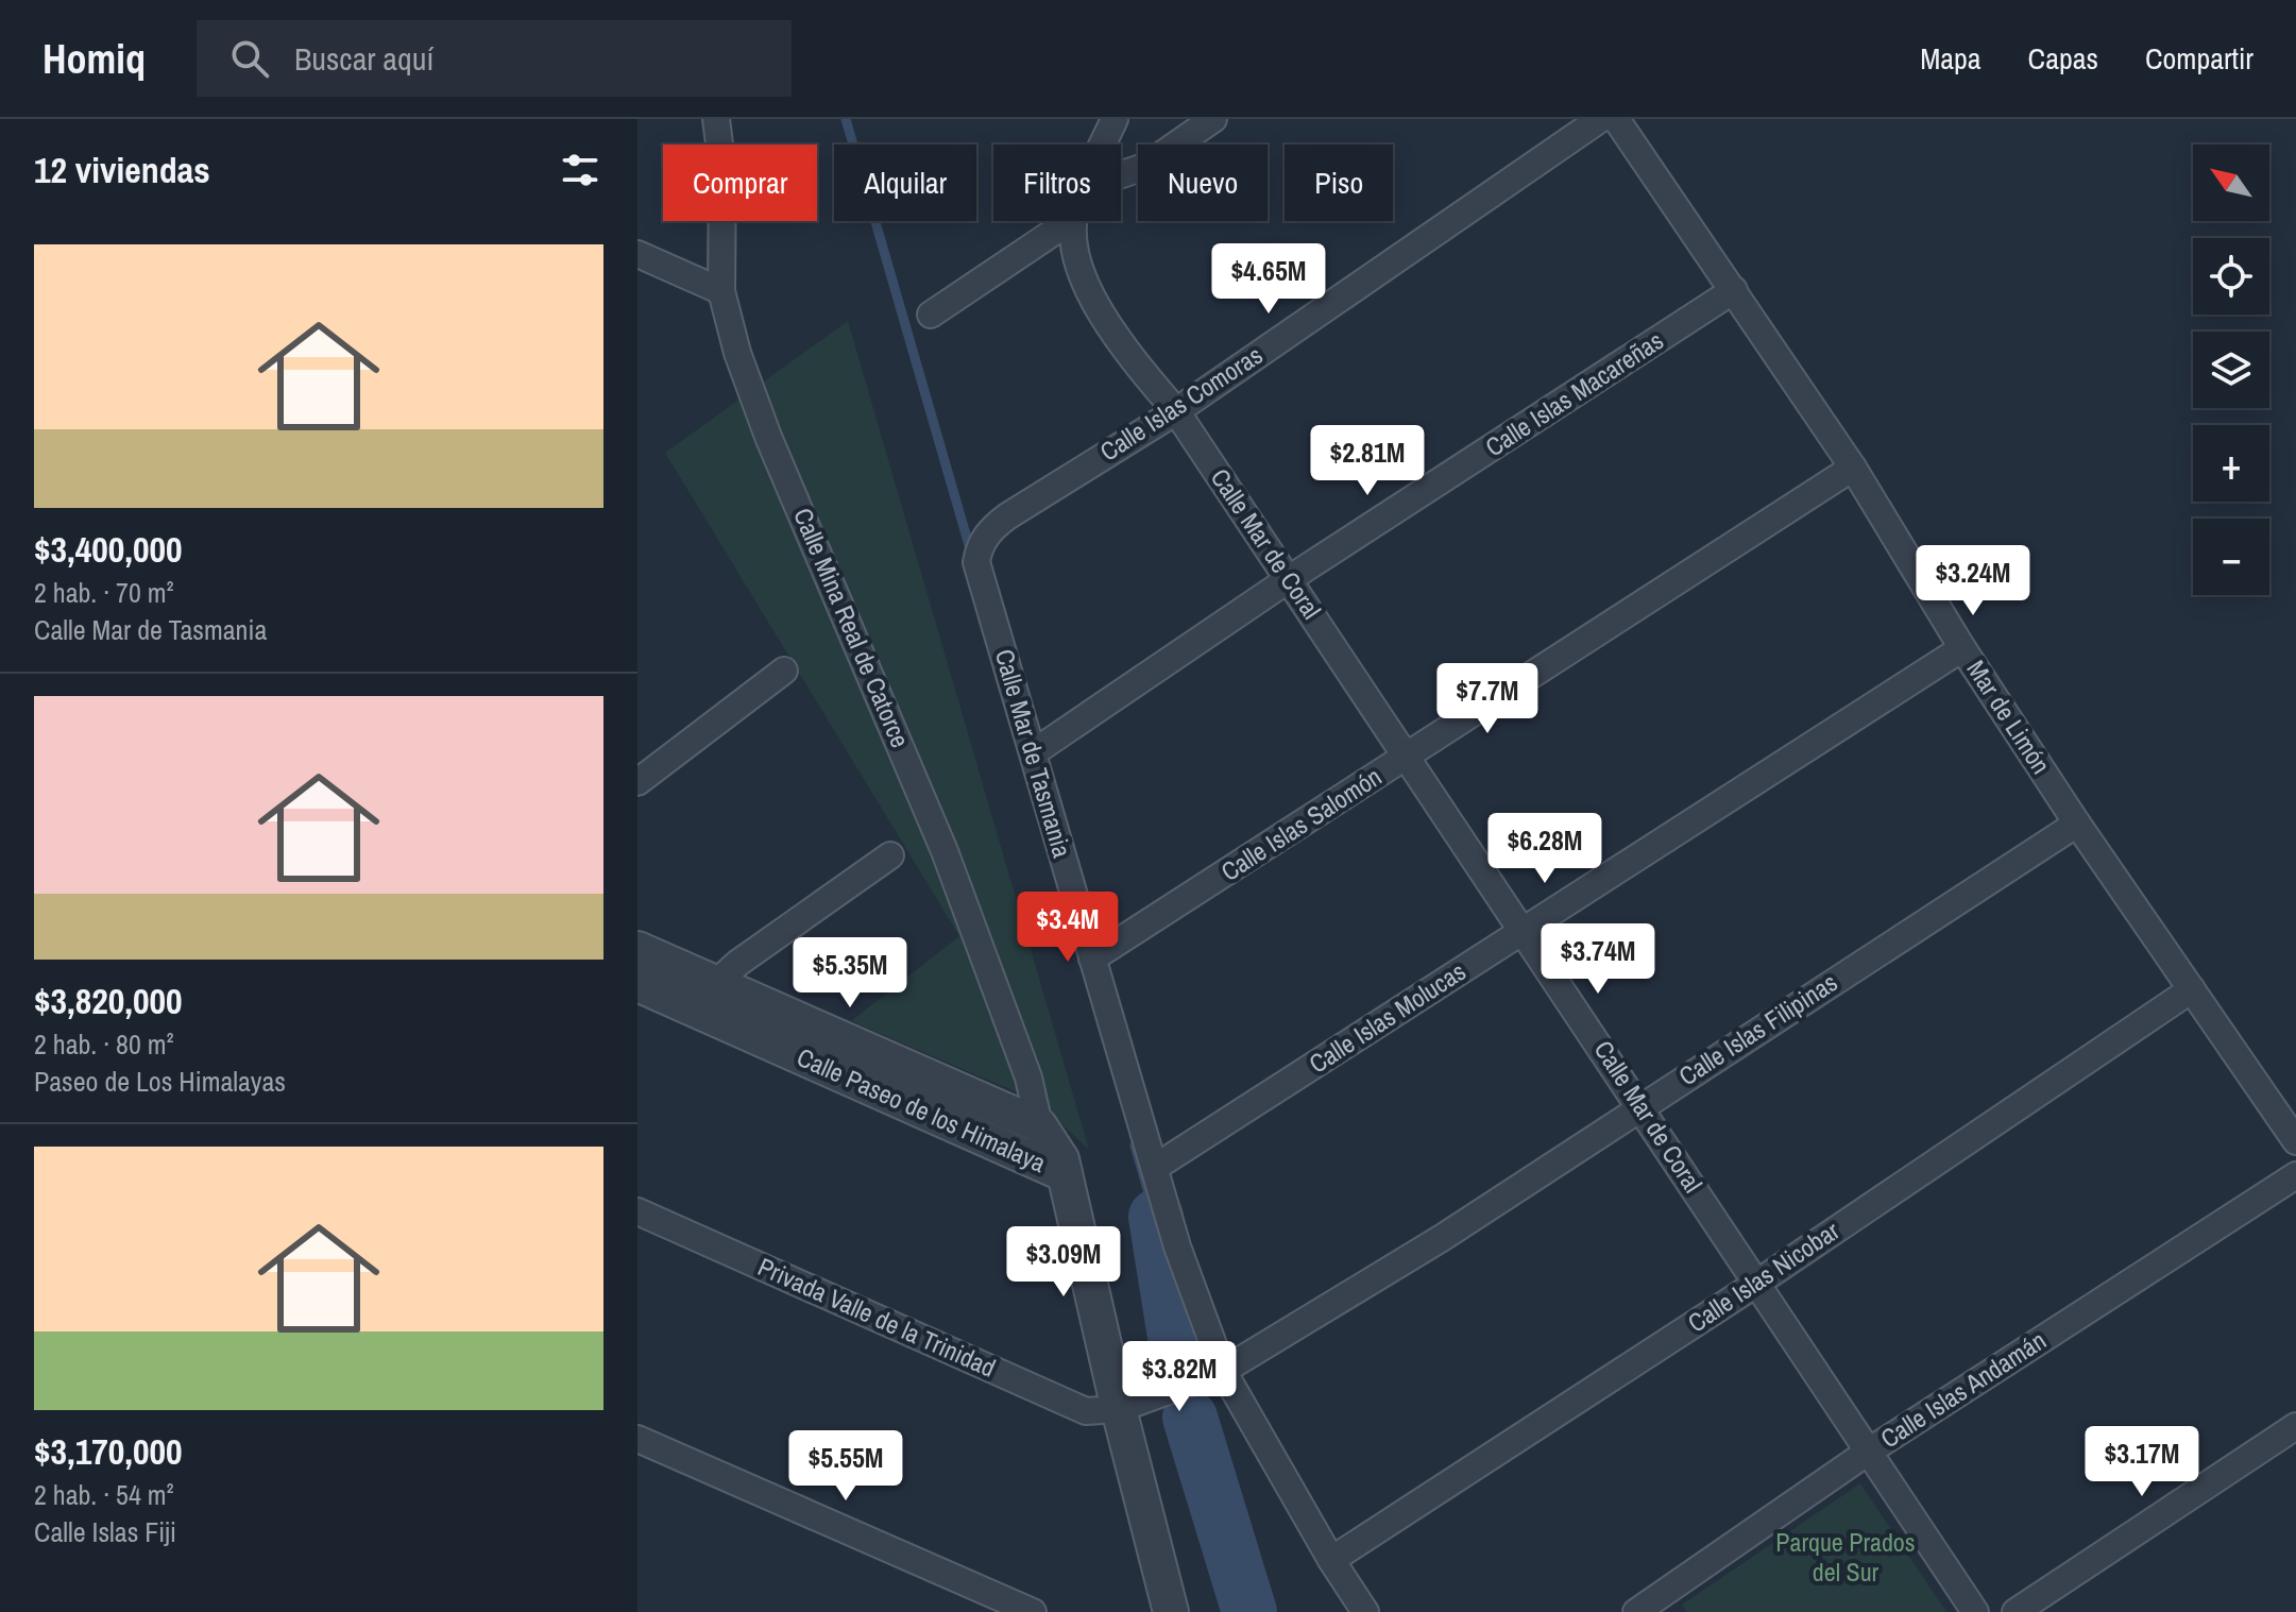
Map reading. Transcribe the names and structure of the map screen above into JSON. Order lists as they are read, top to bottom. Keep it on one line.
{"streets":{"street":["Calle Islas Macareñas","Calle Islas Comoras","Calle Mar de Coral","Calle Mina Real de Catorce","Mar de Limón","Calle Mar de Tasmania","Calle Islas Salomón","Calle Islas Molucas","Calle Islas Filipinas","Calle Paseo de los Himalaya","Calle Islas Nicobar","Privada Valle de la Trinidad","Calle Islas Andamán"]},"crossings":[["Calle Islas Macareñas","Calle Mar de Coral"],["Calle Islas Macareñas","Mar de Limón"],["Calle Islas Macareñas","Calle Mar de Tasmania"],["Calle Islas Comoras","Calle Mar de Coral"],["Calle Islas Comoras","Calle Mar de Tasmania"],["Calle Mar de Coral","Calle Islas Salomón"],["Calle Mar de Coral","Calle Islas Molucas"],["Calle Mar de Coral","Calle Islas Filipinas"],["Calle Mar de Coral","Calle Islas Nicobar"],["Calle Mar de Coral","Calle Islas Andamán"],["Calle Mina Real de Catorce","Calle Paseo de los Himalaya"],["Mar de Limón","Calle Islas Salomón"],["Mar de Limón","Calle Islas Molucas"],["Mar de Limón","Calle Islas Filipinas"],["Mar de Limón","Calle Islas Nicobar"],["Calle Mar de Tasmania","Calle Islas Salomón"],["Calle Mar de Tasmania","Calle Islas Molucas"],["Calle Mar de Tasmania","Calle Islas Filipinas"],["Calle Mar de Tasmania","Calle Islas Nicobar"],["Calle Islas Filipinas","Privada Valle de la Trinidad"]],"parks":["Parque Prados del Sur"],"north":"top left","page":{"header":"Homiq","search":"Buscar aquí","nav":["Mapa","Capas","Compartir"],"heading":"12 viviendas","map_buttons":["+","−"],"chip":["Comprar","Alquilar","Filtros","Nuevo","Piso"],"list":[{"name":"$3,400,000","note":"2 hab. · 70 m² · Calle Mar de Tasmania"},{"name":"$3,820,000","note":"2 hab. · 80 m² · Paseo de Los Himalayas"},{"name":"$3,170,000","note":"2 hab. · 54 m² · Calle Islas Fiji"}],"price":["$4.65M","$2.81M","$3.24M","$7.7M","$6.28M","$3.4M","$3.74M","$5.35M","$3.09M","$3.82M","$3.17M","$5.55M"]}}
